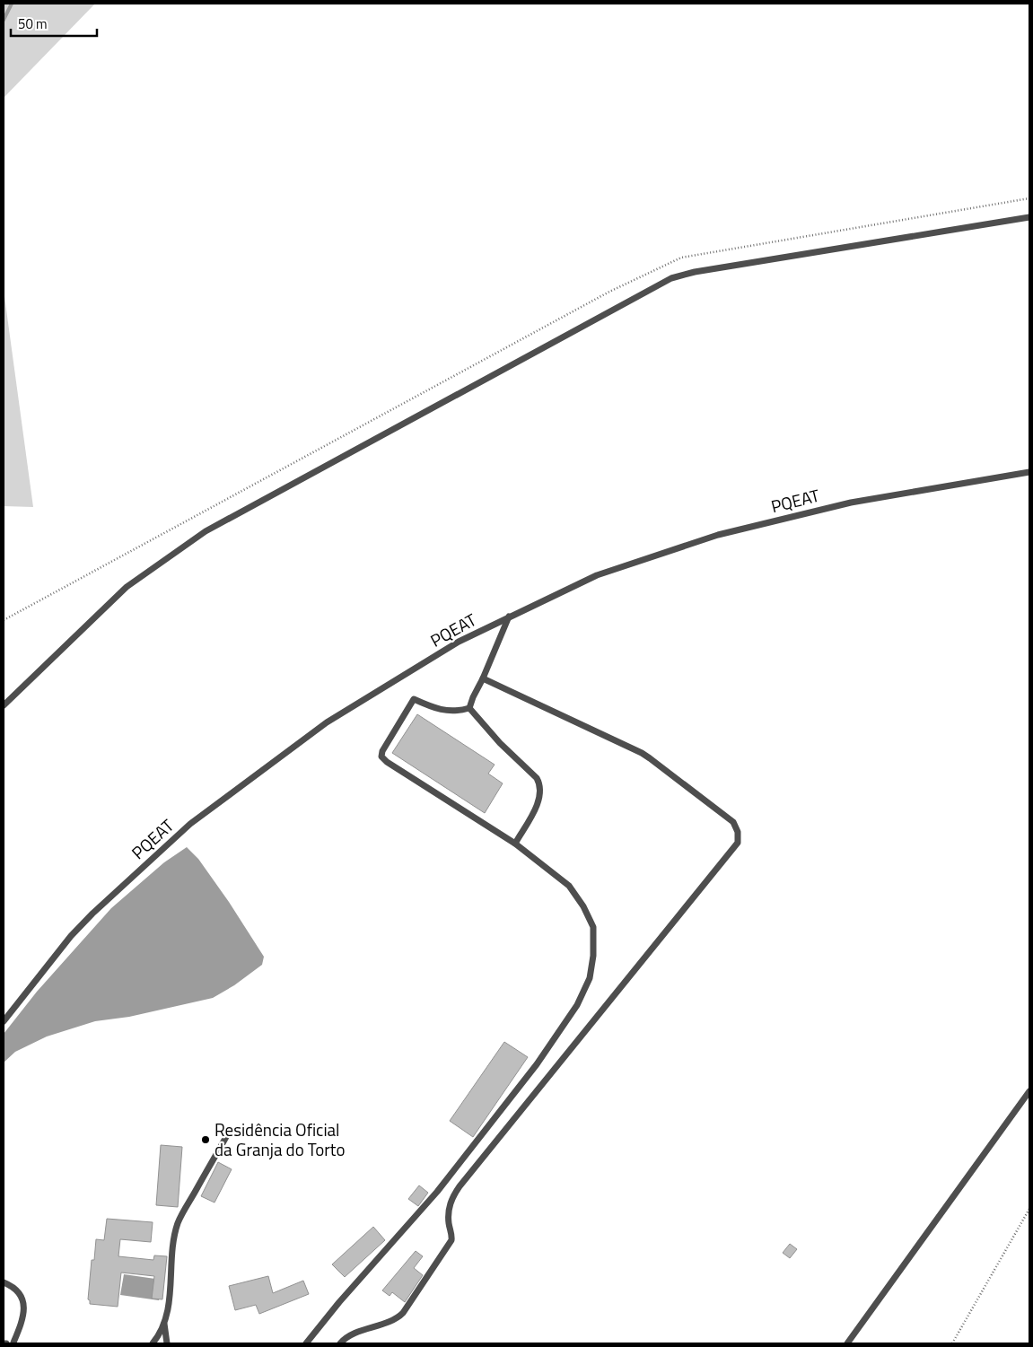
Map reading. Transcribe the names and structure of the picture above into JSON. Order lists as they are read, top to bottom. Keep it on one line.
{"streets":{"lane":["PQEAT"]},"places":["Residência Oficial da Granja do Torto"],"scale_bar":"50 m"}
